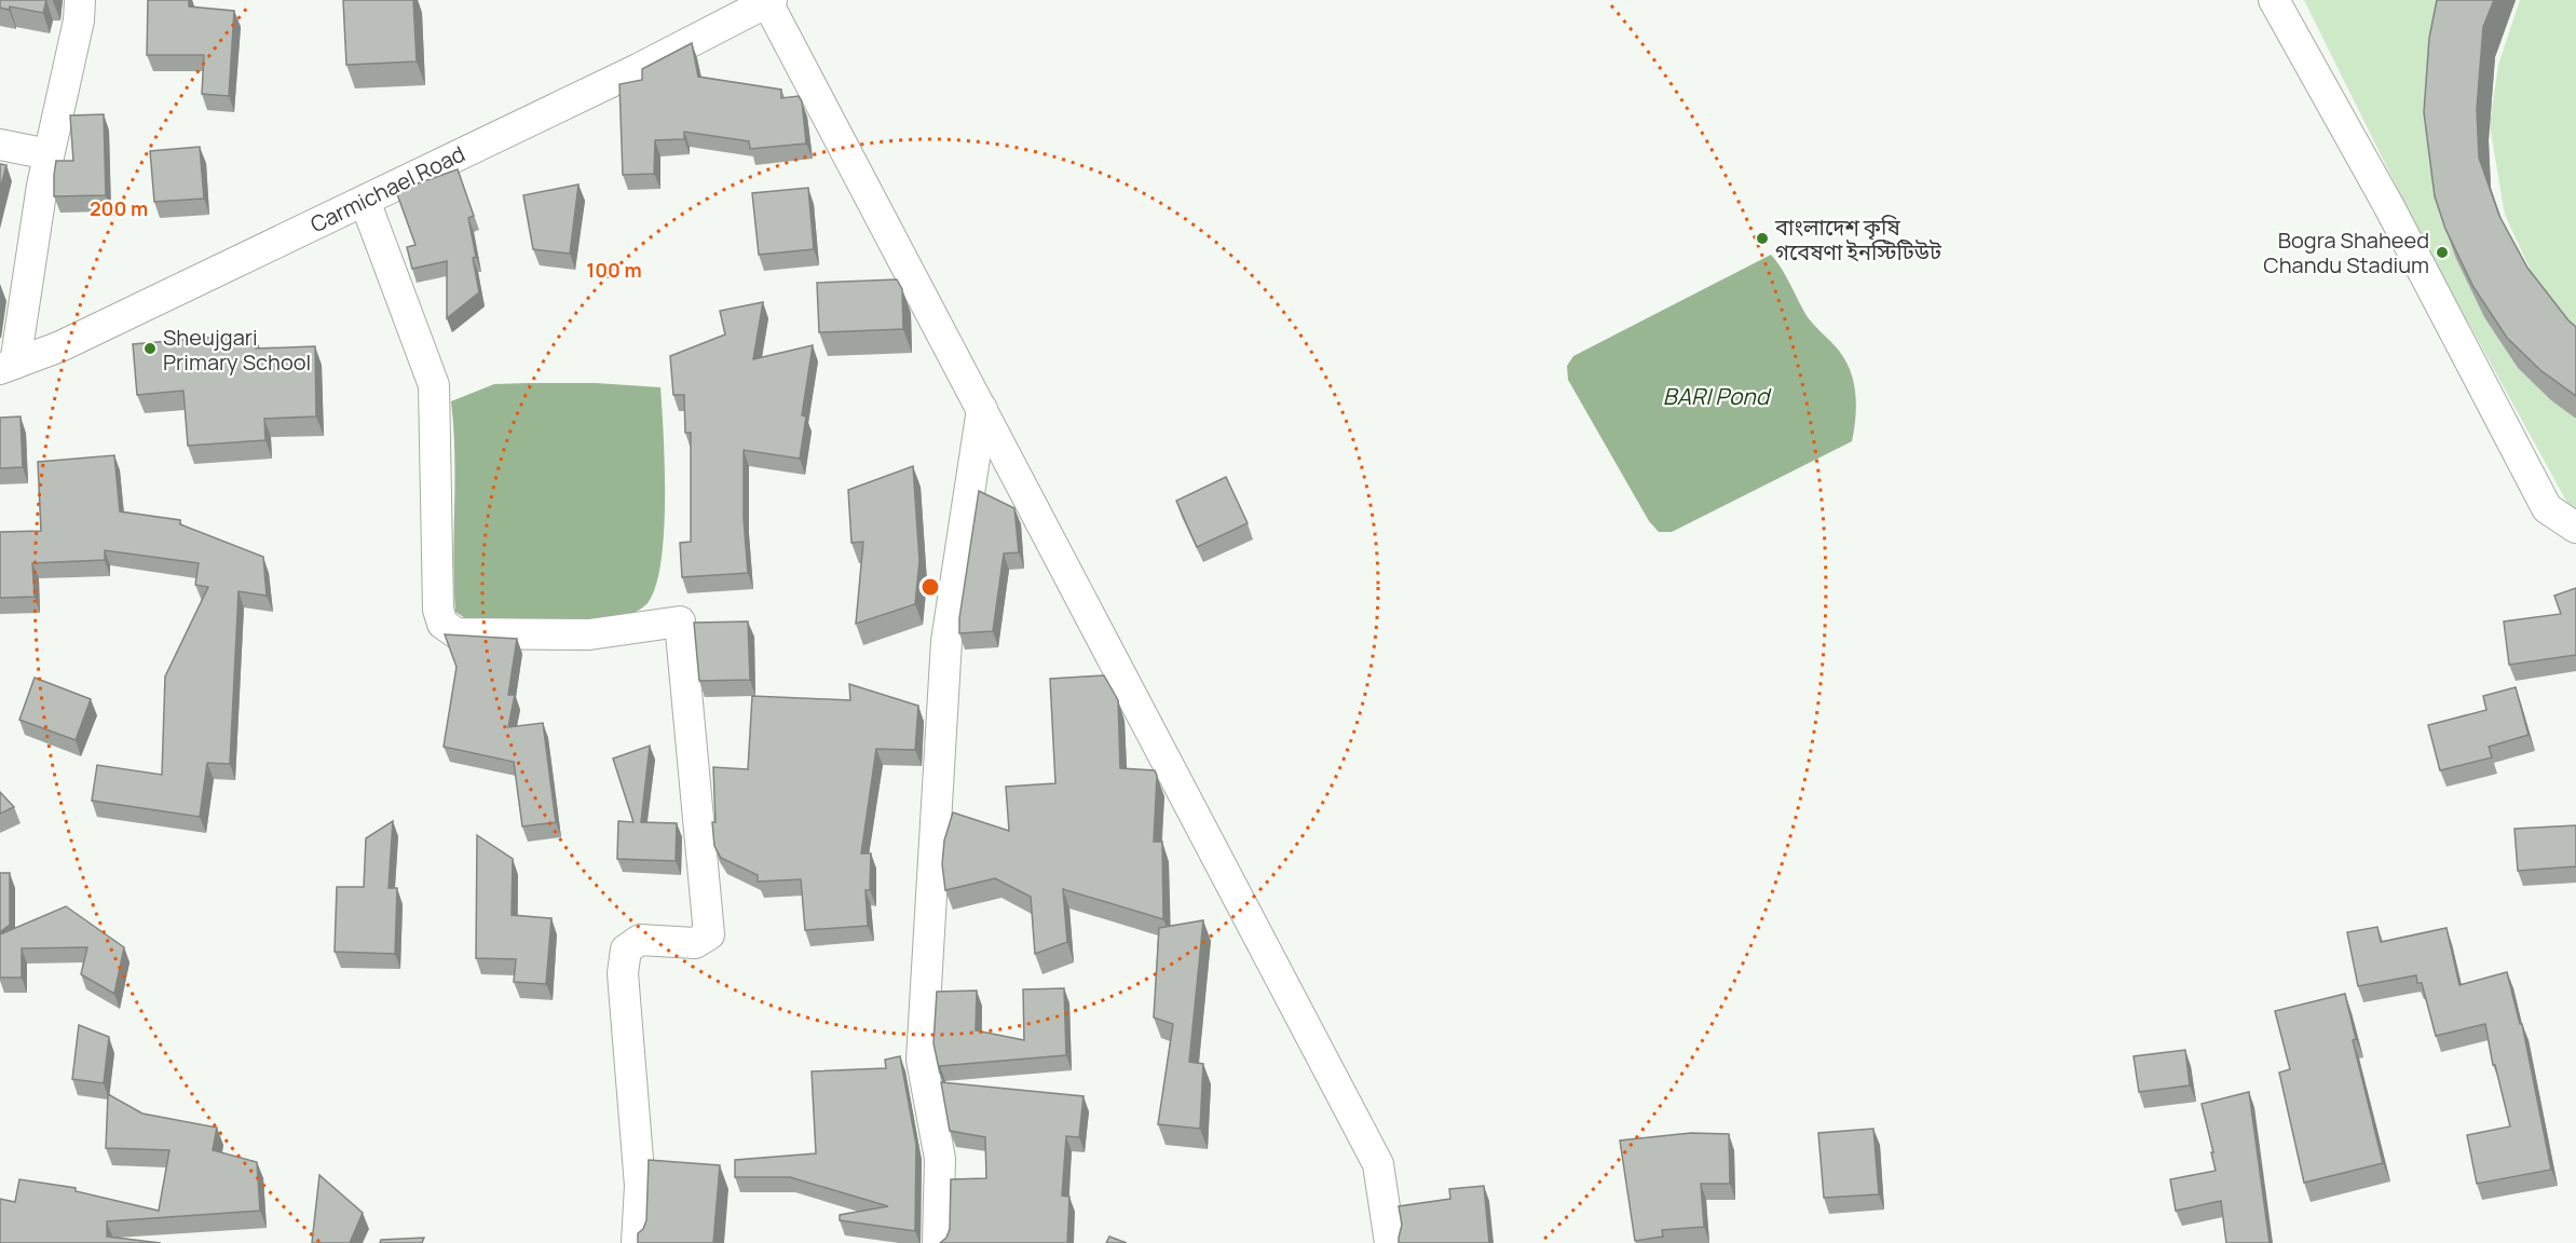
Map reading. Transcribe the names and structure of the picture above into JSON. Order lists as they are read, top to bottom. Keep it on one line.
{"streets":{"street":["Carmichael Road"]},"water":["BARI Pond"],"places":["বাংলাদেশ কৃষি গবেষণা ইনস্টিটিউট","Bogra Shaheed Chandu Stadium","Sheujgari Primary School"],"rings":["200 m","100 m"]}
